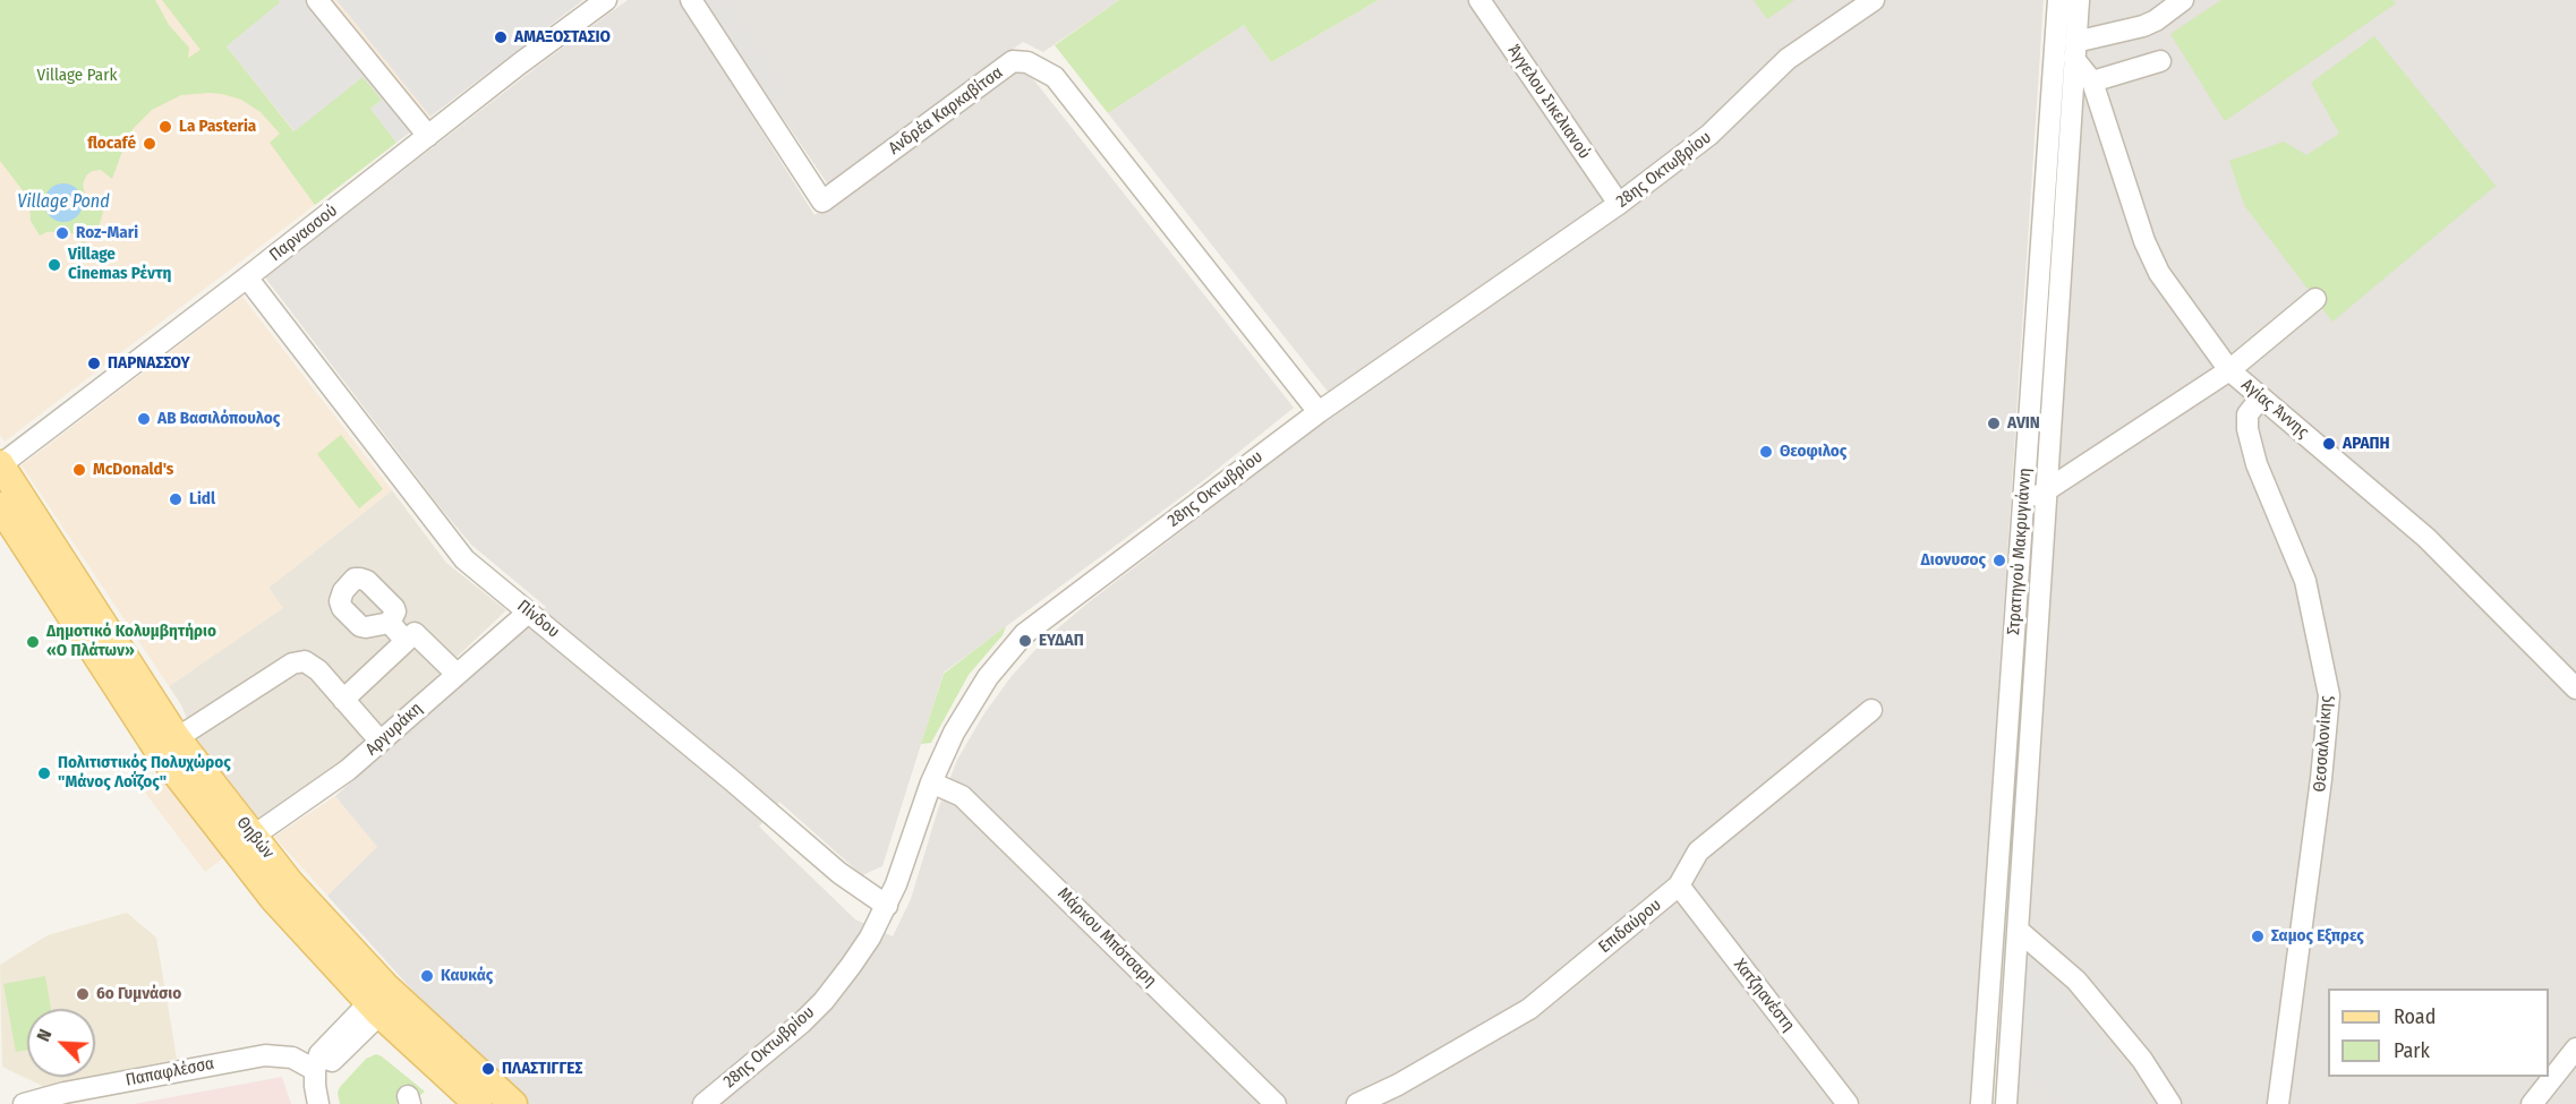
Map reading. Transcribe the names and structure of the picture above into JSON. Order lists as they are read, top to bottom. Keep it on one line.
{"streets":{"main road":["Θηβών"],"street":["Άγγελου Σικελιανού","Ανδρέα Καρκαβίτσα","28ης Οκτωβρίου","Παρνασσού","Αγίας Άννης","Στρατηγού Μακρυγιάννη","Πίνδου","Αργυράκη","Θεσσαλονίκης","Επιδαύρου","Μάρκου Μπότσαρη","Χατζηανέστη","Παπαφλέσσα"]},"crossings":[["Άγγελου Σικελιανού","28ης Οκτωβρίου"],["Ανδρέα Καρκαβίτσα","28ης Οκτωβρίου"],["28ης Οκτωβρίου","Πίνδου"],["28ης Οκτωβρίου","Μάρκου Μπότσαρη"],["Παρνασσού","Πίνδου"],["Παρνασσού","Θηβών"],["Αγίας Άννης","Στρατηγού Μακρυγιάννη"],["Αγίας Άννης","Θεσσαλονίκης"],["Πίνδου","Αργυράκη"],["Αργυράκη","Θηβών"],["Επιδαύρου","Χατζηανέστη"]],"water":["Village Pond"],"parks":["Village Park"],"places":["ΑΜΑΞΟΣΤΑΣΙΟ","La Pasteria","flocafé","Roz-Mari","Village Cinemas Ρέντη","ΠΑΡΝΑΣΣΟΥ","ΑΒ Βασιλόπουλος","AVIN","ΑΡΑΠΗ","Θεοφιλος","McDonald's","Lidl","Διονυσος","ΕΥΔΑΠ","Δημοτικό Κολυμβητήριο «Ο Πλάτων»","Πολιτιστικός Πολυχώρος \"Μάνος Λοΐζος\"","Σαμος Εξπρες","Καυκάς","6ο Γυμνάσιο","ΠΛΑΣΤΙΓΓΕΣ"],"legend":["Road","Park"],"north":"top left"}
